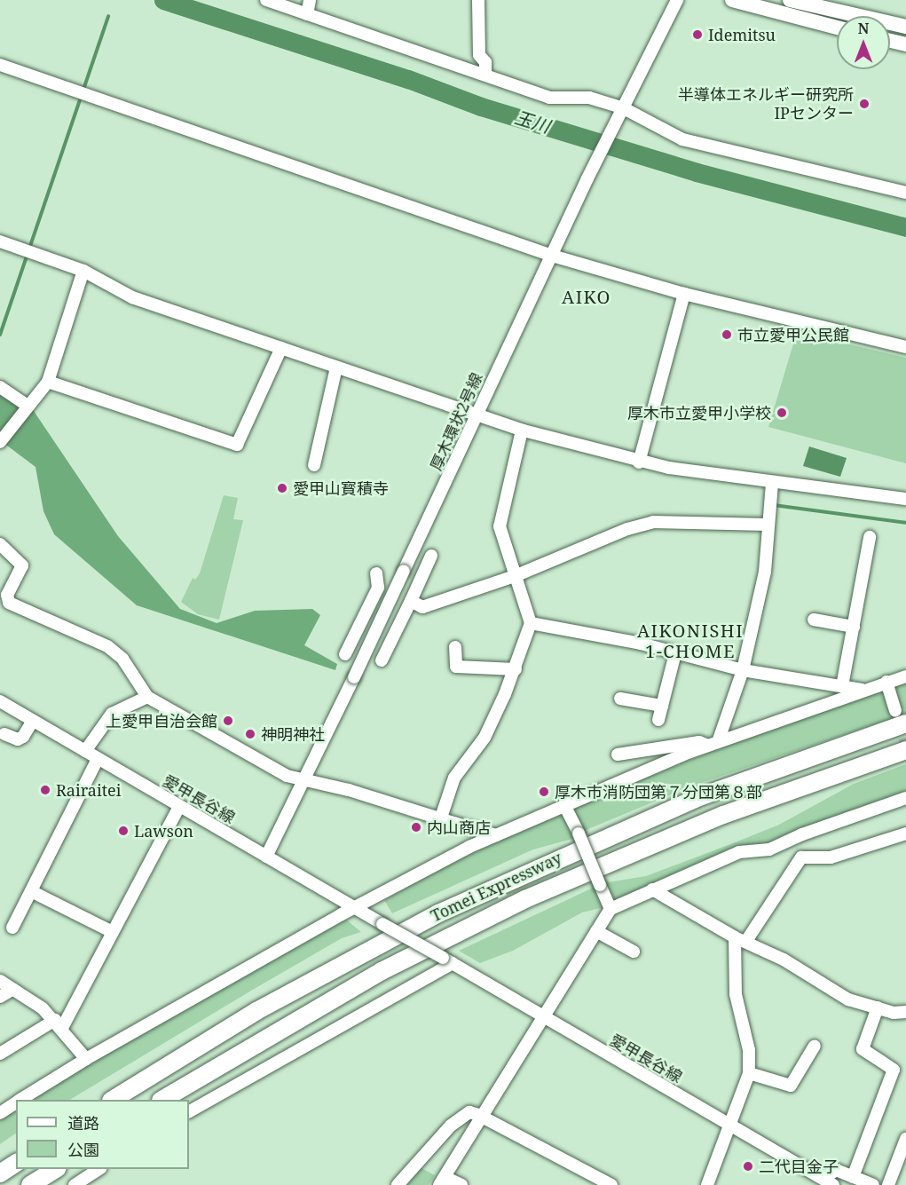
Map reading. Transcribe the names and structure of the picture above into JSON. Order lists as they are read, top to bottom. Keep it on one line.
{"streets":{"highway":["Tomei Expressway"],"street":["厚木環状2号線","愛甲長谷線"]},"crossings":[["厚木環状2号線","愛甲長谷線"]],"districts":["AIKO","AIKONISHI 1-CHOME"],"water":["玉川"],"places":["Idemitsu","半導体エネルギー研究所 IPセンター","市立愛甲公民館","厚木市立愛甲小学校","愛甲山寳積寺","上愛甲自治会館","神明神社","Rairaitei","厚木市消防団第７分団第８部","内山商店","Lawson","二代目金子"],"legend":["道路","公園"],"north":"top"}
